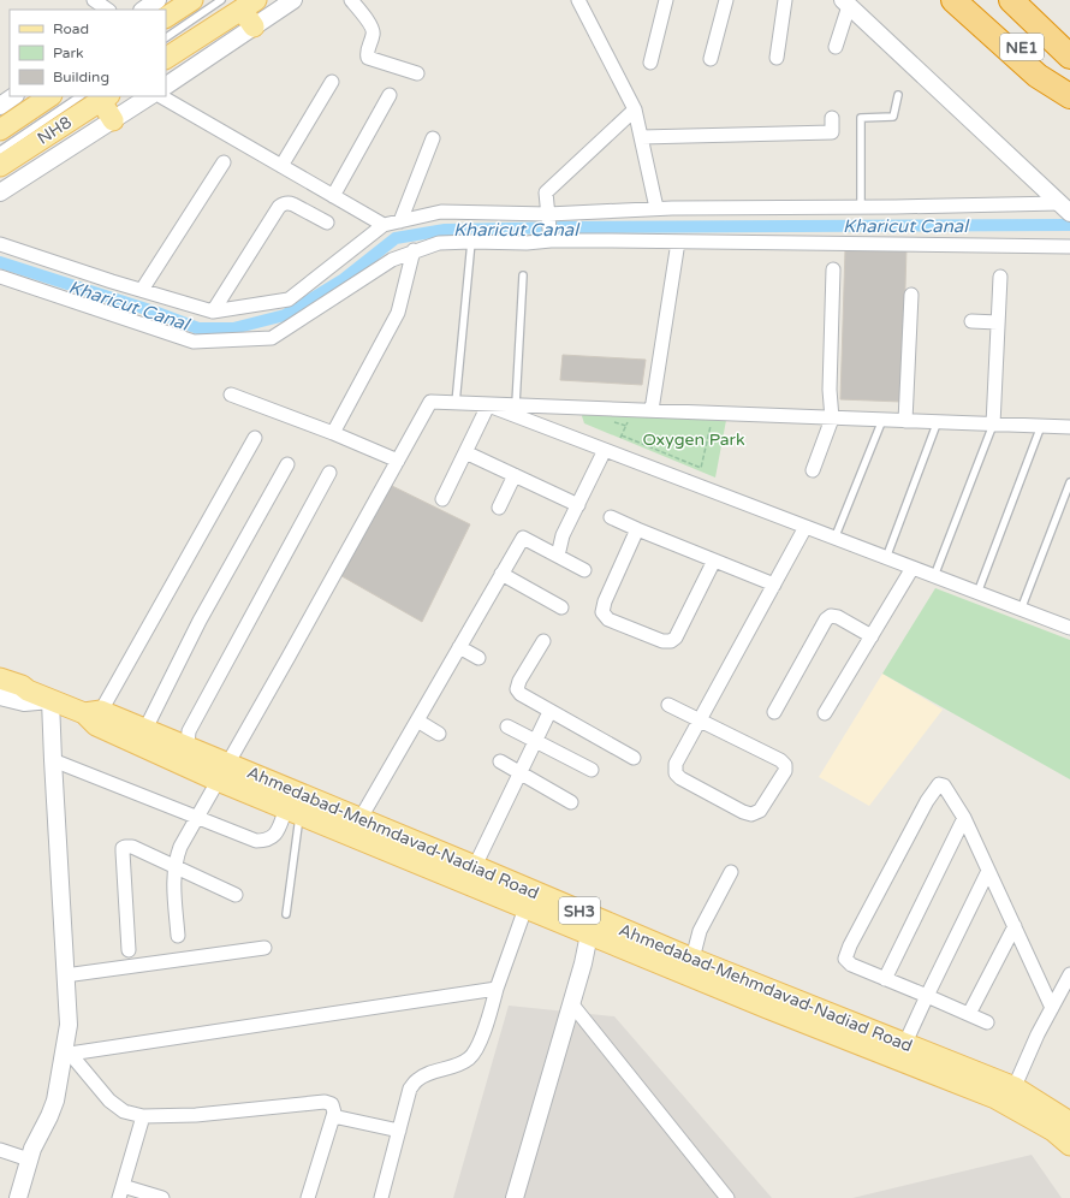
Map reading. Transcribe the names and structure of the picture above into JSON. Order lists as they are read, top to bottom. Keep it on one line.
{"streets":{"highway":["NE1"],"main road":["NH8","Ahmedabad-Mehmdavad-Nadiad Road","SH3"]},"water":["Kharicut Canal"],"parks":["Oxygen Park"],"legend":["Road","Park","Building"]}
